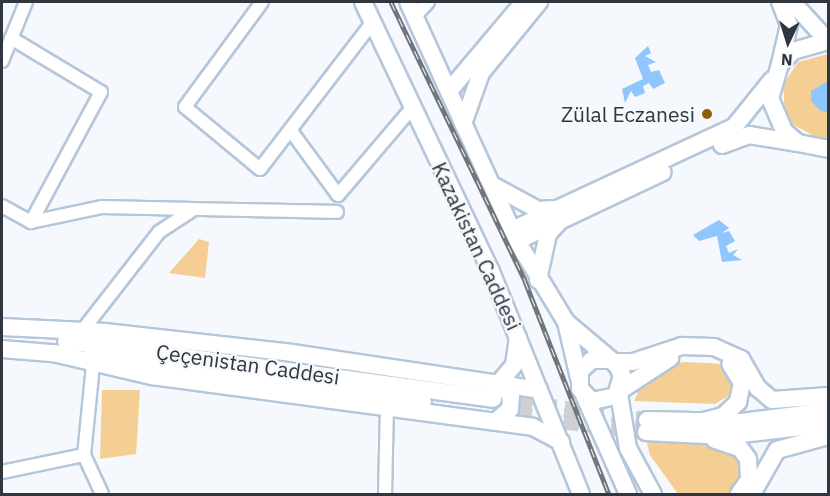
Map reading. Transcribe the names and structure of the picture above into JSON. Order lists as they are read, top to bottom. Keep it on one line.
{"streets":{"main road":["Kazakistan Caddesi","Çeçenistan Caddesi"]},"places":["Zülal Eczanesi"],"north":"bottom"}
